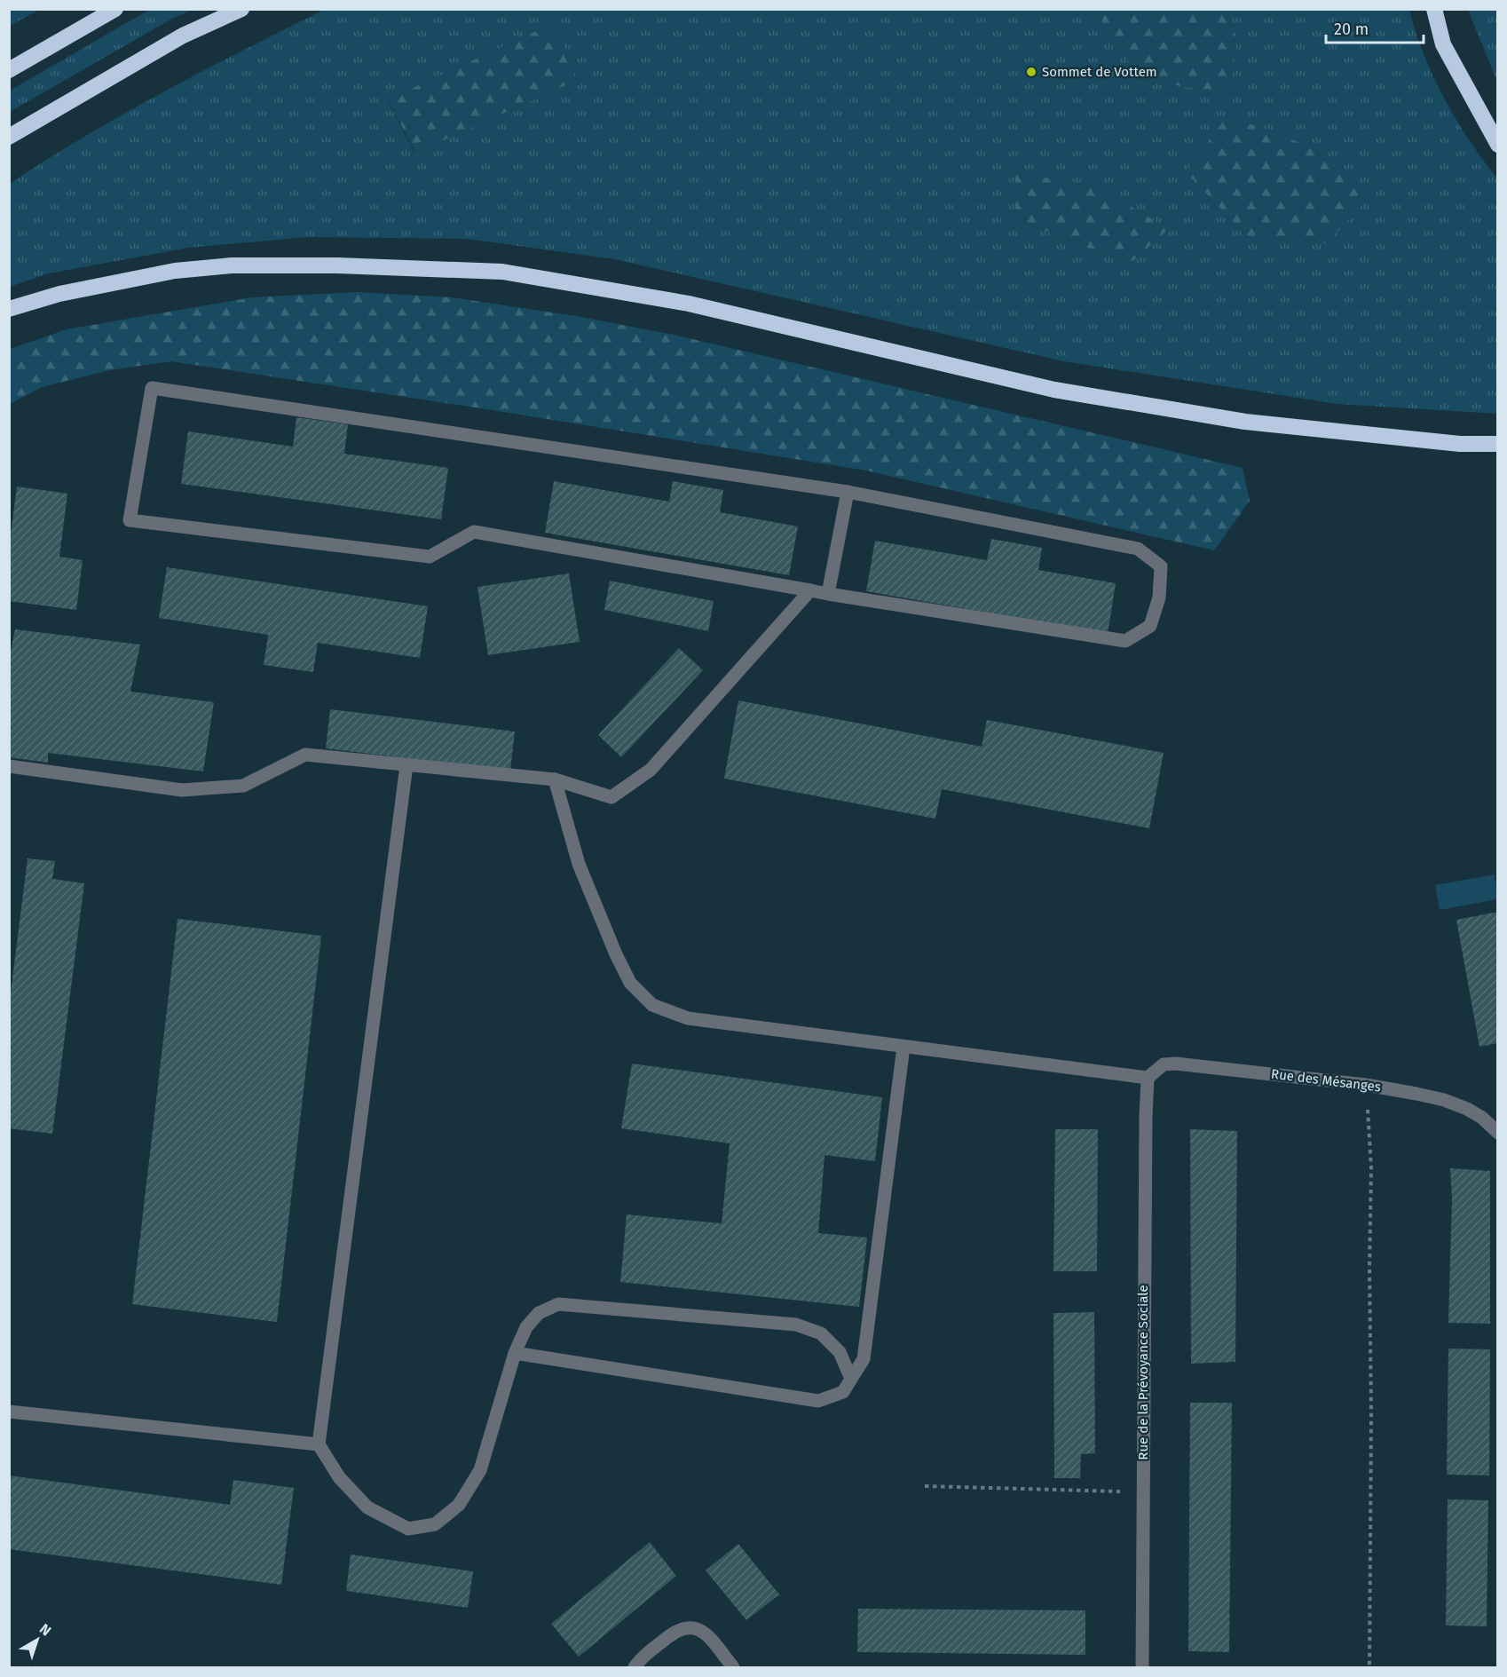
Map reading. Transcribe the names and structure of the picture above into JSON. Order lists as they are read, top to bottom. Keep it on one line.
{"streets":{"street":["Rue des Mésanges","Rue de la Prévoyance Sociale"]},"crossings":[["Rue des Mésanges","Rue de la Prévoyance Sociale"]],"places":["Sommet de Vottem"],"scale_bar":"20 m","north":"top right"}
